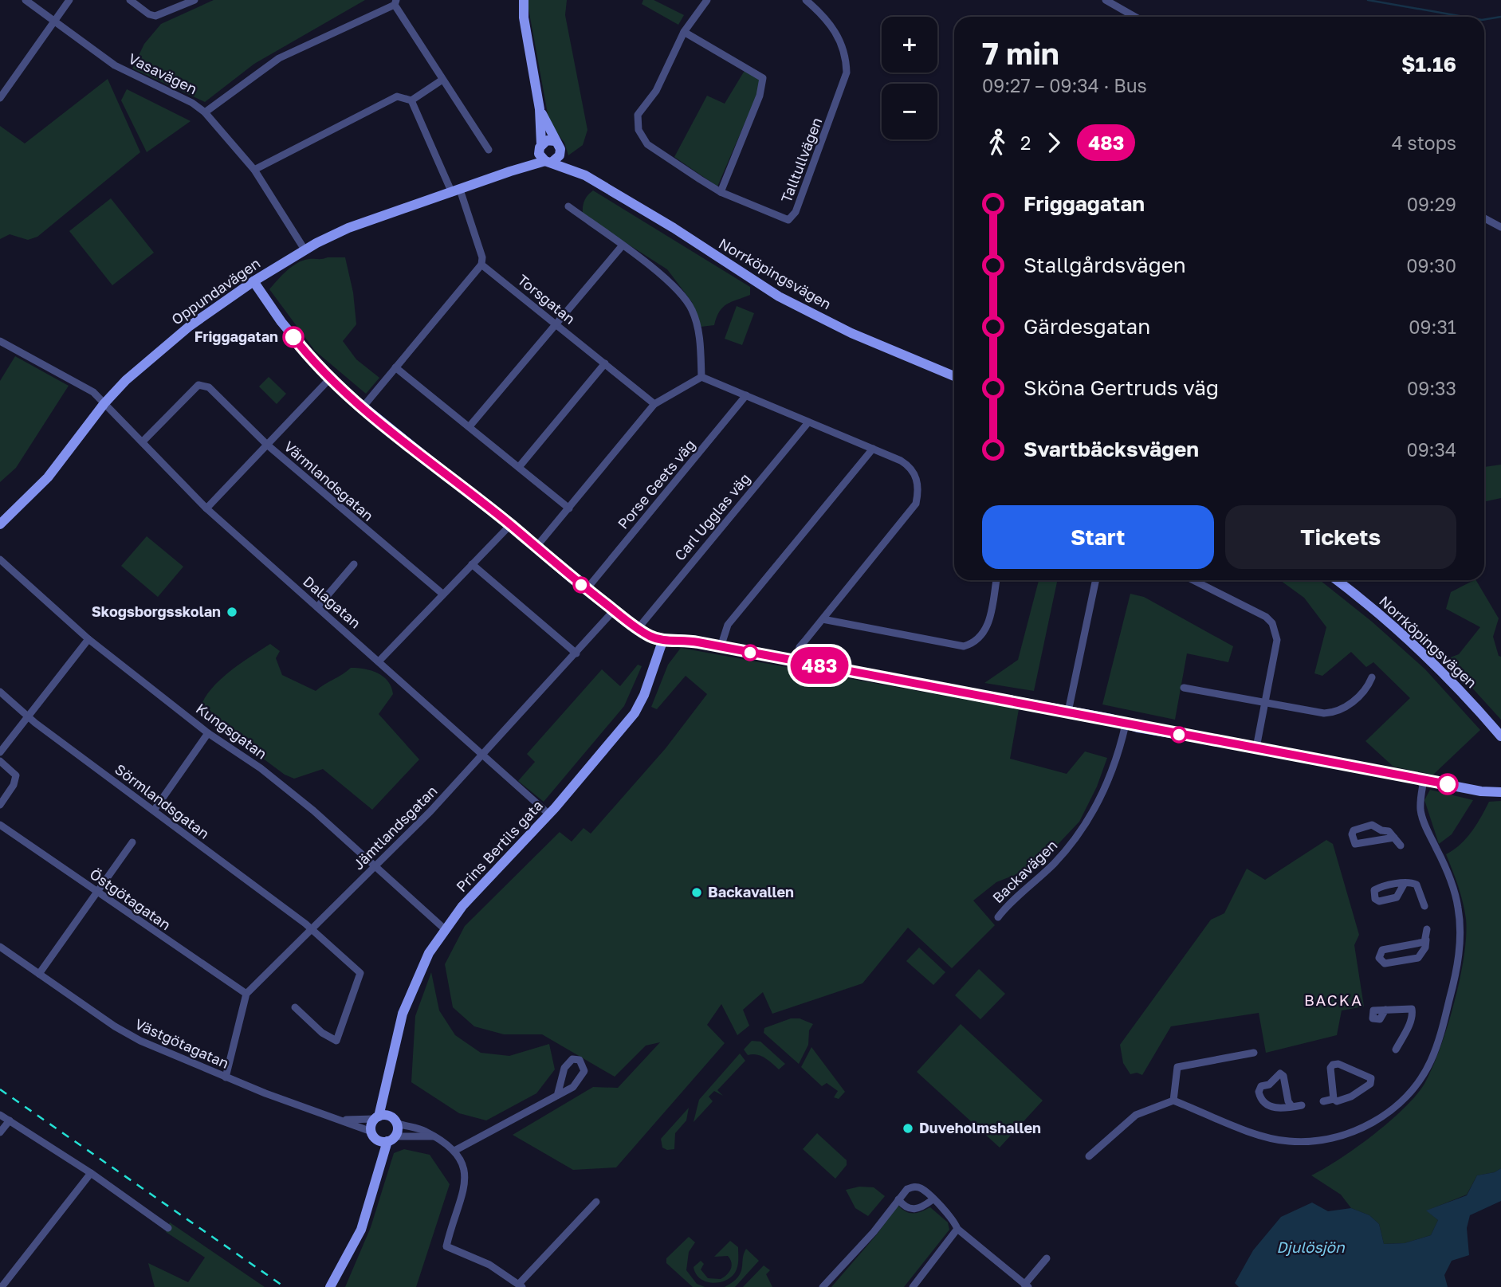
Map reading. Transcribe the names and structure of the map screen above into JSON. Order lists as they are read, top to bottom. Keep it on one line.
{"streets":{"street":["Vasavägen","Talltullvägen","Norrköpingsvägen","Oppundavägen","Torsgatan","Värmlandsgatan","Porse Geets väg","Carl Ugglas väg","Dalagatan","Kungsgatan","Sörmlandsgatan","Jämtlandsgatan","Prins Bertils gata","Backavägen","Östgötagatan","Västgötagatan"]},"crossings":[["Vasavägen","Oppundavägen"],["Norrköpingsvägen","Oppundavägen"],["Oppundavägen","Dalagatan"],["Värmlandsgatan","Dalagatan"],["Dalagatan","Jämtlandsgatan"],["Dalagatan","Prins Bertils gata"],["Kungsgatan","Jämtlandsgatan"],["Kungsgatan","Prins Bertils gata"],["Sörmlandsgatan","Jämtlandsgatan"],["Jämtlandsgatan","Östgötagatan"],["Prins Bertils gata","Västgötagatan"]],"districts":["BACKA"],"water":["Djulösjön"],"places":["Friggagatan","Skogsborgsskolan","Backavallen","Duveholmshallen"],"lines":["bus line 483"],"page":{"on_map":"483","map_buttons":["+","−"],"heading":["7 min","09:27 – 09:34 · Bus","$1.16"],"legs":["2","483","4 stops"],"list":[{"name":"Friggagatan","value":"09:29"},{"name":"Stallgårdsvägen","value":"09:30"},{"name":"Gärdesgatan","value":"09:31"},{"name":"Sköna Gertruds väg","value":"09:33"},{"name":"Svartbäcksvägen","value":"09:34"}],"buttons":["Start","Tickets"]}}
